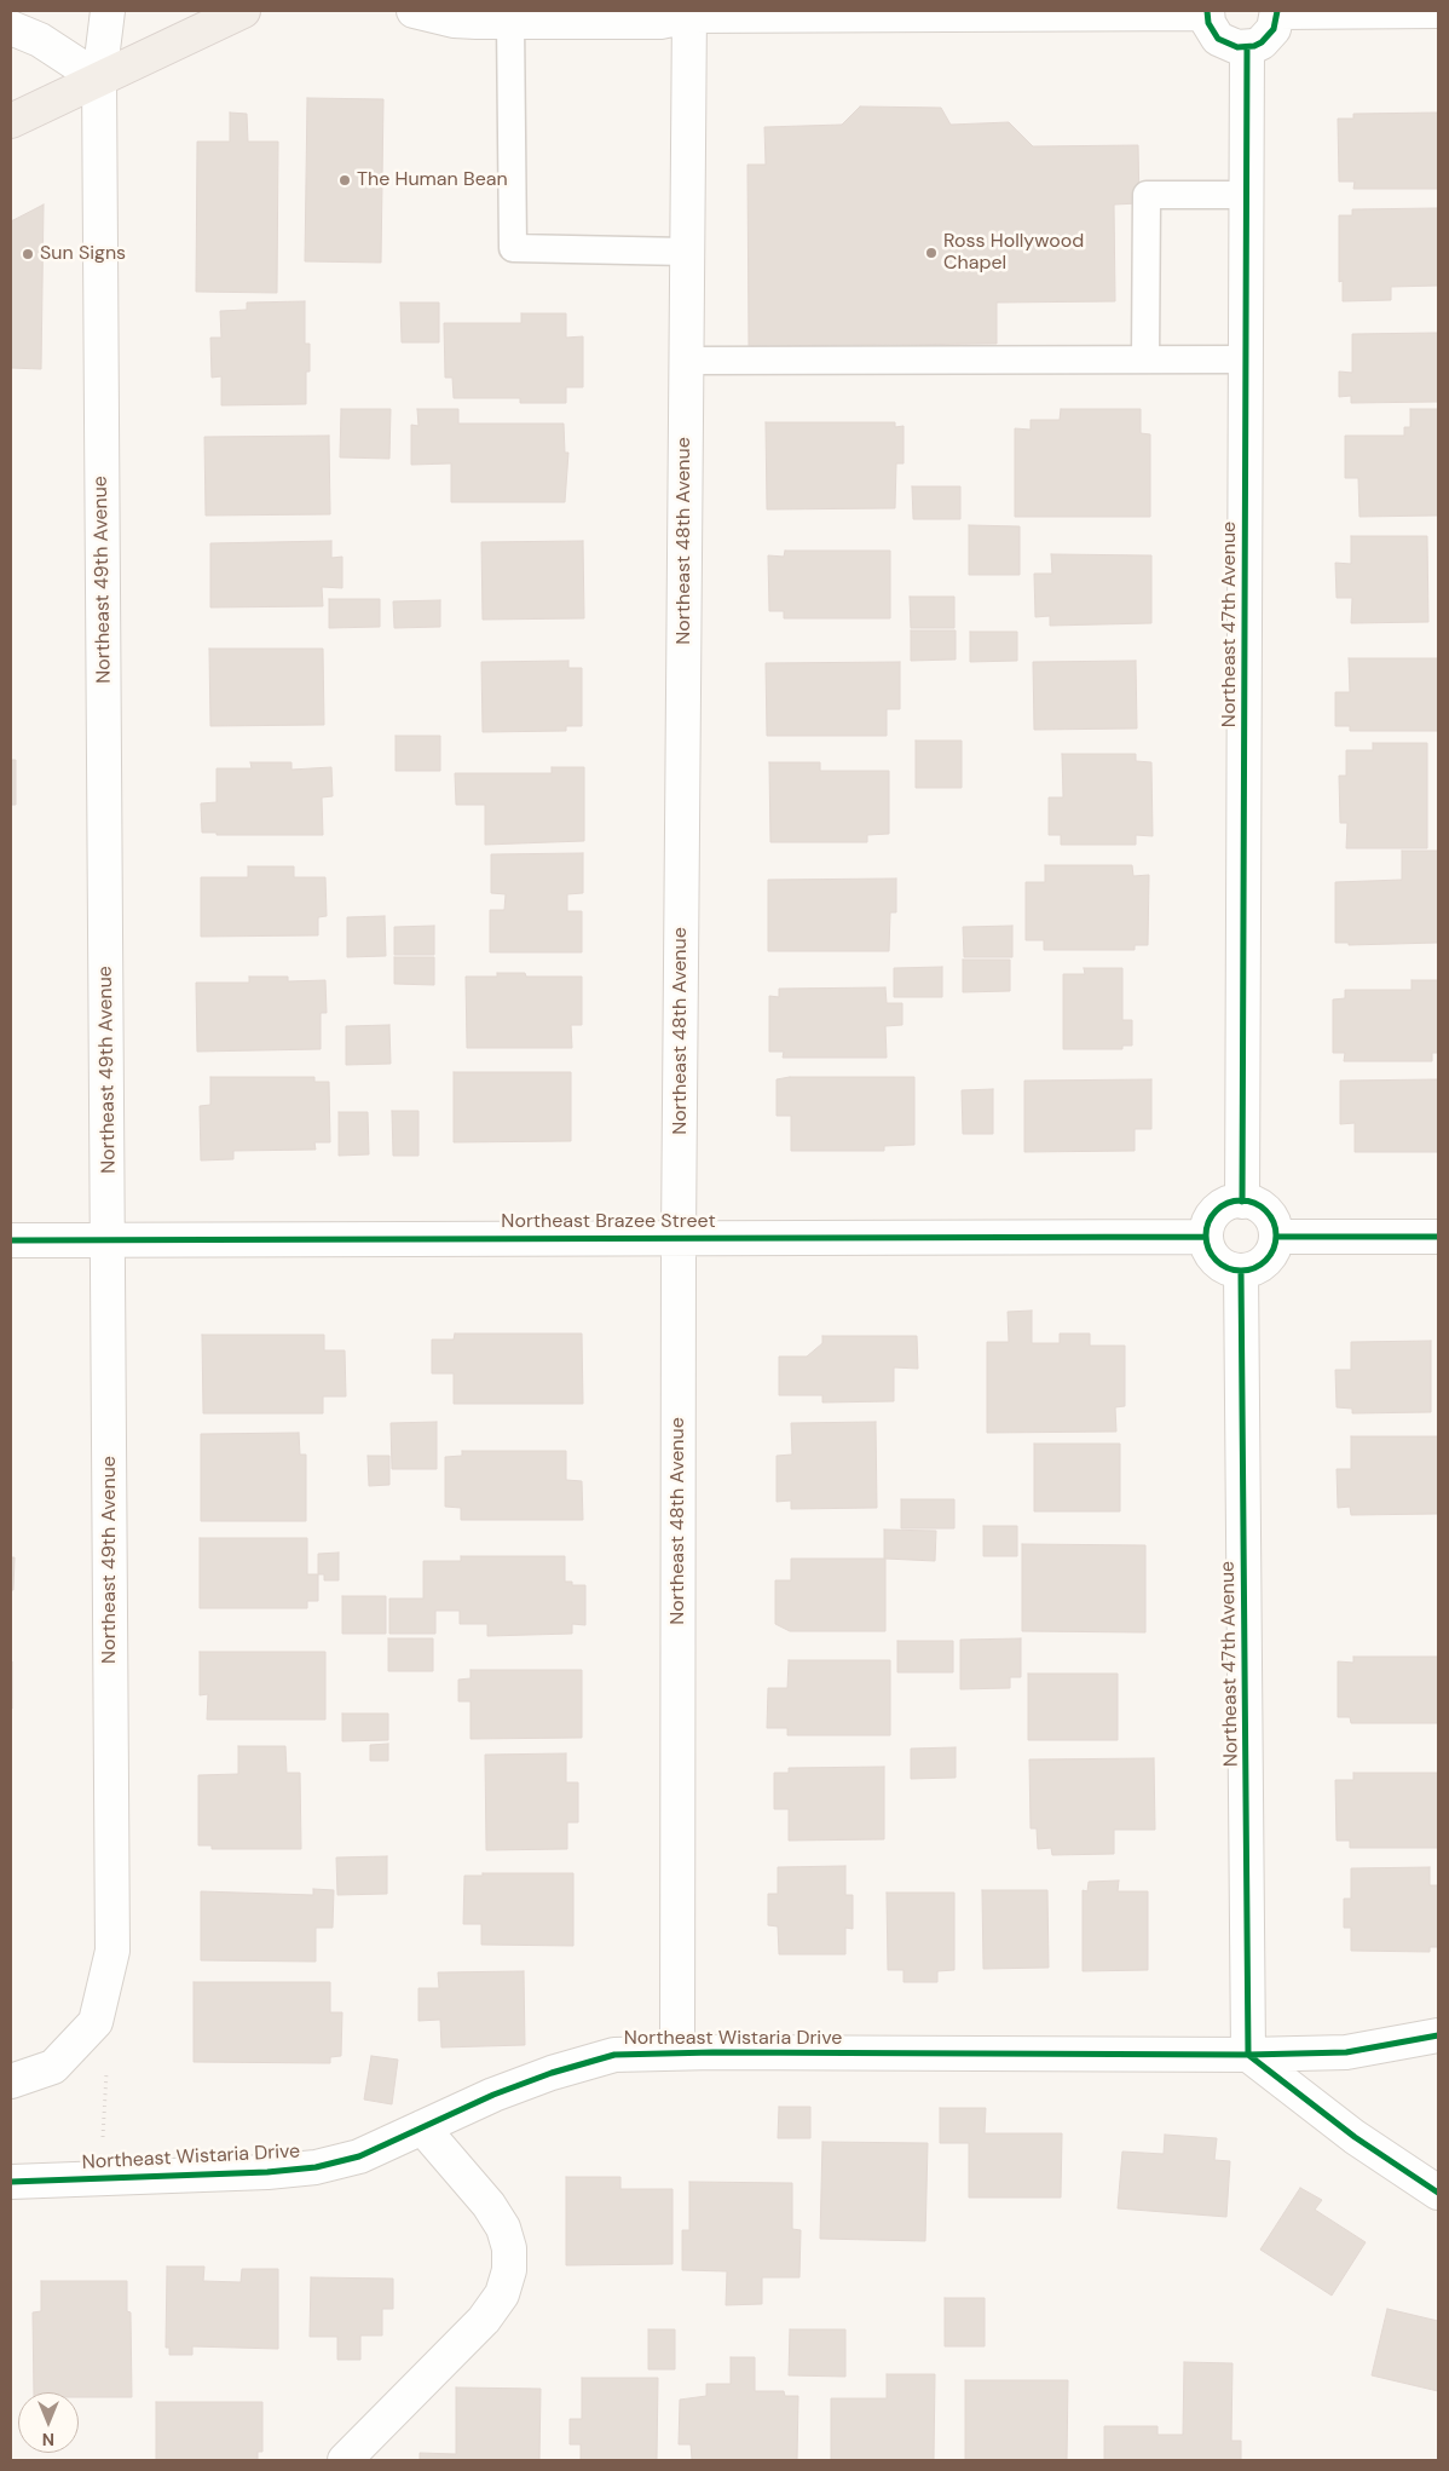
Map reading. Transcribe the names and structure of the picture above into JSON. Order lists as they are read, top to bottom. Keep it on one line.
{"streets":{"street":["Northeast 48th Avenue","Northeast 49th Avenue","Northeast 47th Avenue","Northeast Brazee Street","Northeast Wistaria Drive"]},"crossings":[["Northeast 48th Avenue","Northeast Brazee Street"],["Northeast 48th Avenue","Northeast Wistaria Drive"],["Northeast 49th Avenue","Northeast Brazee Street"],["Northeast 47th Avenue","Northeast Brazee Street"],["Northeast 47th Avenue","Northeast Wistaria Drive"]],"places":["The Human Bean","Ross Hollywood Chapel","Sun Signs"],"north":"bottom"}
